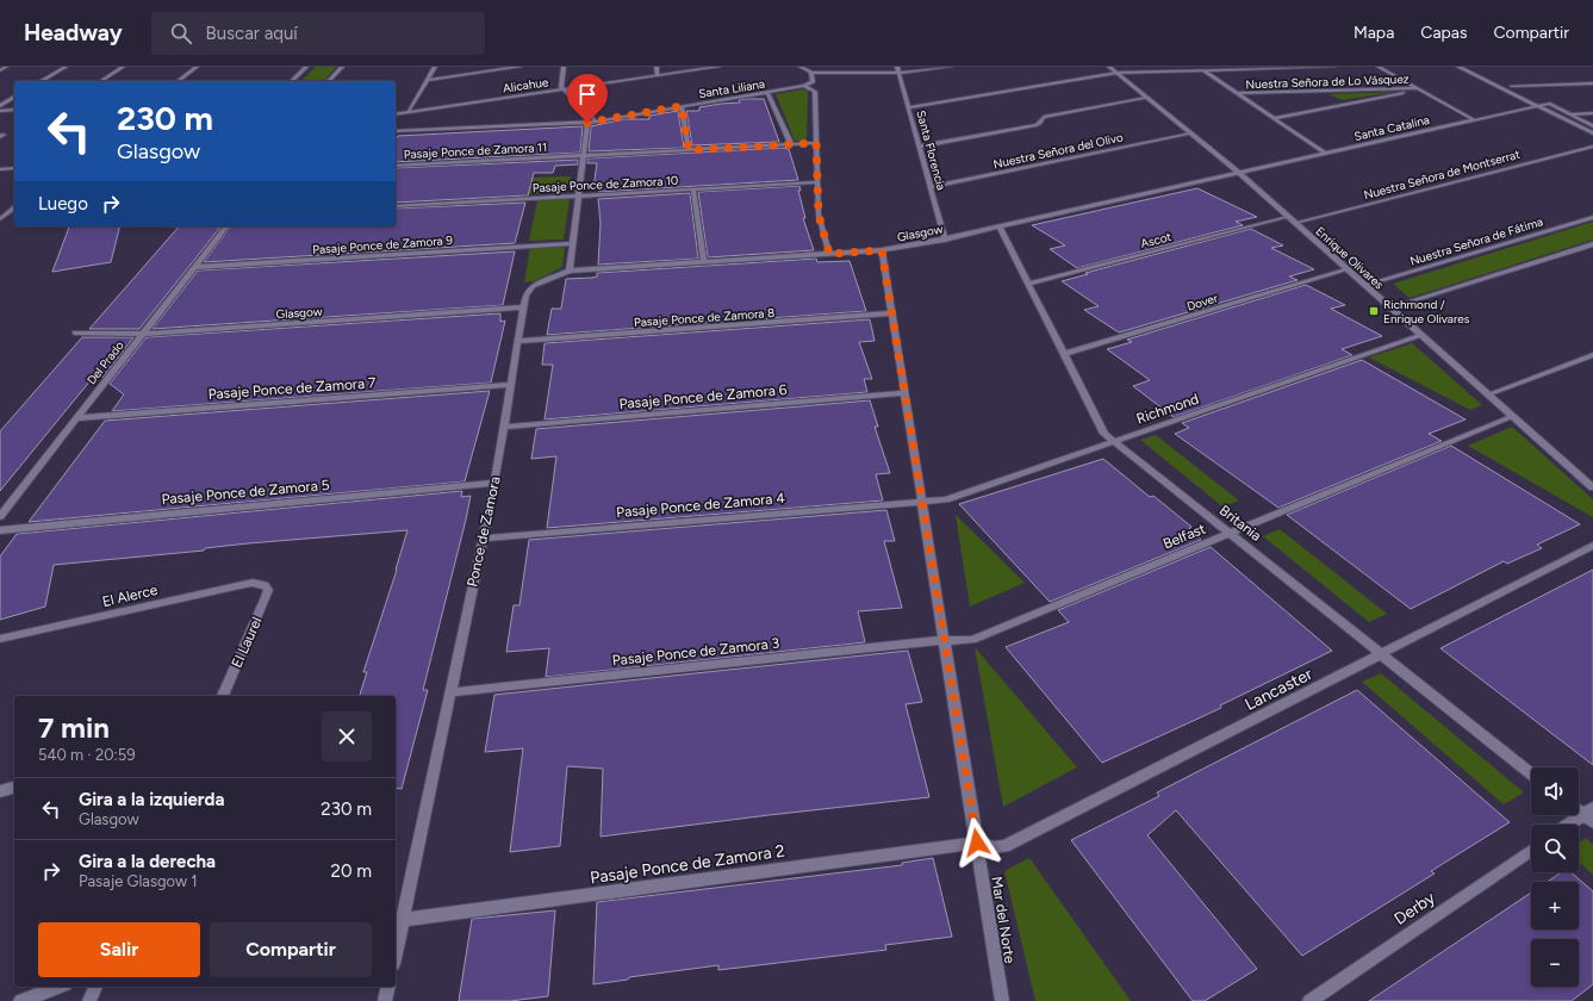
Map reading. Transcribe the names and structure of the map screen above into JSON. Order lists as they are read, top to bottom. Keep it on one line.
{"streets":{"street":["Nuestra Señora de Lo Vásquez","Alicahue","Santa Liliana","Santa Catalina","Pasaje Ponce de Zamora 11","Santa Florencia","Nuestra Señora del Olivo","Nuestra Señora de Montserrat","Pasaje Ponce de Zamora 10","Glasgow","Ascot","Nuestra Señora de Fátima","Pasaje Ponce de Zamora 9","Enrique Olivares","Dover","Pasaje Ponce de Zamora 8","Del Prado","Pasaje Ponce de Zamora 7","Pasaje Ponce de Zamora 6","Richmond","Pasaje Ponce de Zamora 5","Pasaje Ponce de Zamora 4","Britania","Ponce de Zamora","Belfast","El Alerce","El Laurel","Pasaje Ponce de Zamora 3","Lancaster","Pasaje Ponce de Zamora 2","Derby","Mar del Norte"]},"crossings":[["Santa Catalina","Glasgow"],["Santa Catalina","Enrique Olivares"],["Santa Florencia","Nuestra Señora del Olivo"],["Santa Florencia","Glasgow"],["Nuestra Señora del Olivo","Enrique Olivares"],["Nuestra Señora de Montserrat","Enrique Olivares"],["Glasgow","Enrique Olivares"],["Glasgow","Del Prado"],["Glasgow","Britania"],["Glasgow","Ponce de Zamora"],["Glasgow","Mar del Norte"],["Ascot","Enrique Olivares"],["Ascot","Britania"],["Nuestra Señora de Fátima","Enrique Olivares"],["Pasaje Ponce de Zamora 9","Del Prado"],["Enrique Olivares","Dover"],["Enrique Olivares","Richmond"],["Enrique Olivares","Belfast"],["Dover","Britania"],["Pasaje Ponce de Zamora 8","Ponce de Zamora"],["Pasaje Ponce de Zamora 8","Mar del Norte"],["Del Prado","Pasaje Ponce de Zamora 7"],["Pasaje Ponce de Zamora 7","Ponce de Zamora"],["Pasaje Ponce de Zamora 6","Ponce de Zamora"],["Pasaje Ponce de Zamora 6","Mar del Norte"],["Richmond","Pasaje Ponce de Zamora 4"],["Richmond","Britania"],["Richmond","Mar del Norte"],["Pasaje Ponce de Zamora 5","Ponce de Zamora"],["Pasaje Ponce de Zamora 4","Ponce de Zamora"],["Pasaje Ponce de Zamora 4","Mar del Norte"],["Britania","Belfast"],["Britania","Lancaster"],["Ponce de Zamora","Pasaje Ponce de Zamora 3"],["Ponce de Zamora","Pasaje Ponce de Zamora 2"],["Belfast","Pasaje Ponce de Zamora 3"],["Belfast","Mar del Norte"],["El Alerce","El Laurel"],["Pasaje Ponce de Zamora 3","Mar del Norte"],["Lancaster","Pasaje Ponce de Zamora 2"],["Lancaster","Mar del Norte"],["Pasaje Ponce de Zamora 2","Mar del Norte"]],"places":{"transit":["Richmond / Enrique Olivares"]},"page":{"header":"Headway","search":"Buscar aquí","nav":["Mapa","Capas","Compartir"],"turn":["230 m","Glasgow"],"then":"Luego","heading":["7 min","540 m · 20:59"],"map_buttons":["+","−"],"list":[{"name":"Gira a la izquierda","note":"Glasgow","value":"230 m"},{"name":"Gira a la derecha","note":"Pasaje Glasgow 1","value":"20 m"}],"buttons":["Salir","Compartir"]}}
